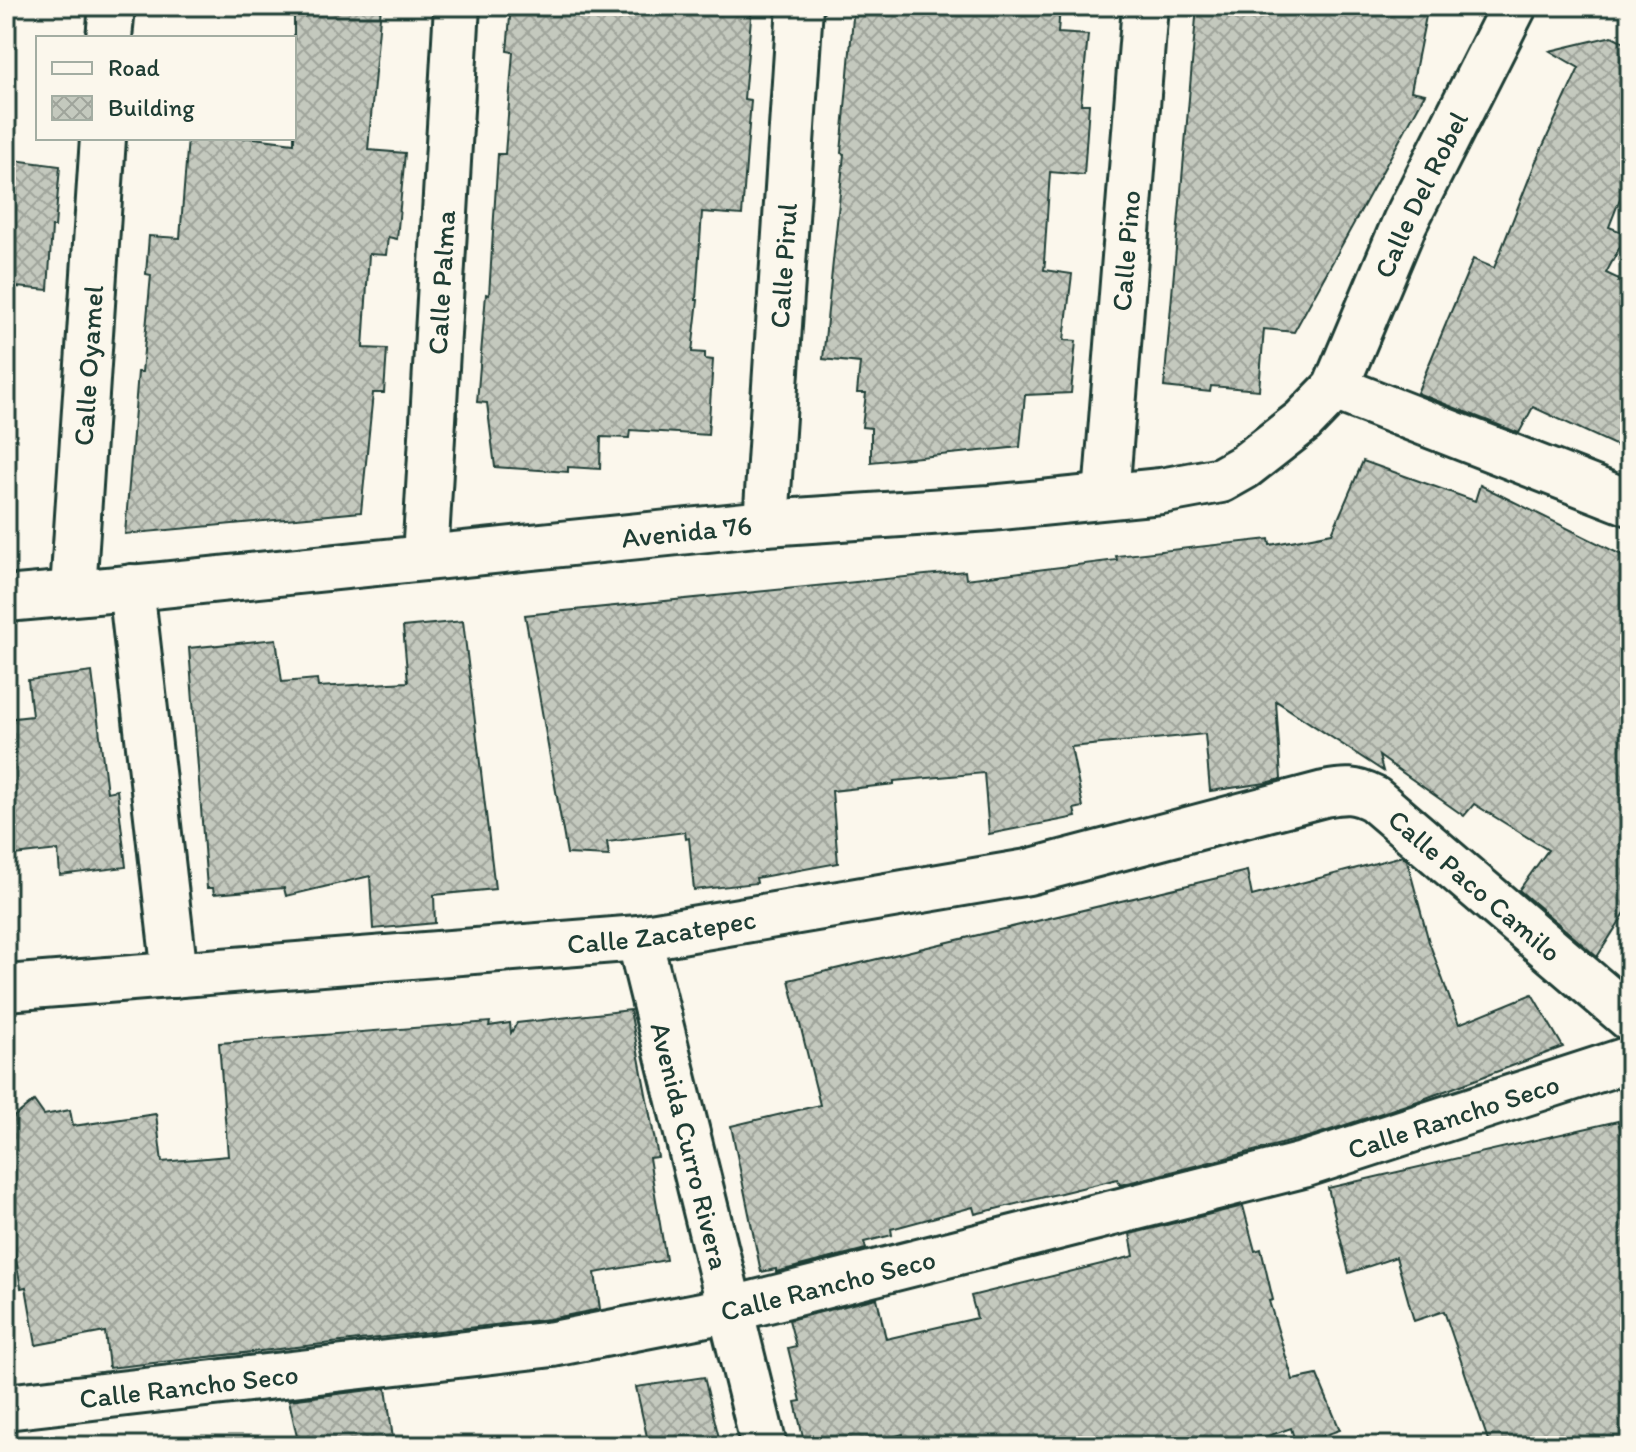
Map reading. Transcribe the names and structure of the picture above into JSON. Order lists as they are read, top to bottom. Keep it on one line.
{"streets":{"street":["Calle Del Robel","Calle Pino","Calle Pirul","Calle Palma","Calle Oyamel","Avenida 76","Calle Paco Camilo","Calle Zacatepec","Calle Rancho Seco","Avenida Curro Rivera"]},"crossings":[["Calle Del Robel","Avenida 76"],["Calle Pino","Avenida 76"],["Calle Pirul","Avenida 76"],["Calle Palma","Avenida 76"],["Calle Oyamel","Avenida 76"],["Calle Paco Camilo","Calle Zacatepec"],["Calle Zacatepec","Avenida Curro Rivera"],["Calle Rancho Seco","Avenida Curro Rivera"]],"legend":["Road","Building"]}
